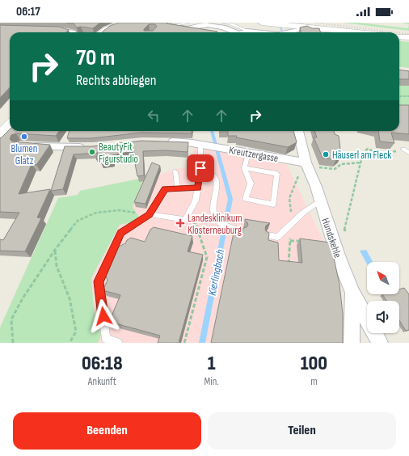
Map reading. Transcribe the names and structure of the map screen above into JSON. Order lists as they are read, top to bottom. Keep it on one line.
{"streets":{"street":["Kreutzergasse","Hundskehle"]},"crossings":[["Kreutzergasse","Hundskehle"]],"water":["Kierlingbach"],"places":{"other":["Blumen Glatz","BeautyFit Figurstudio","Häuserl am Fleck"],"health":["Landesklinikum Klosterneuburg"]},"north":"top left","page":{"status":"06:17","turn":["70 m","Rechts abbiegen"],"eta":["06:18","Ankunft","1","Min.","100","m"],"buttons":["Beenden","Teilen"]}}
